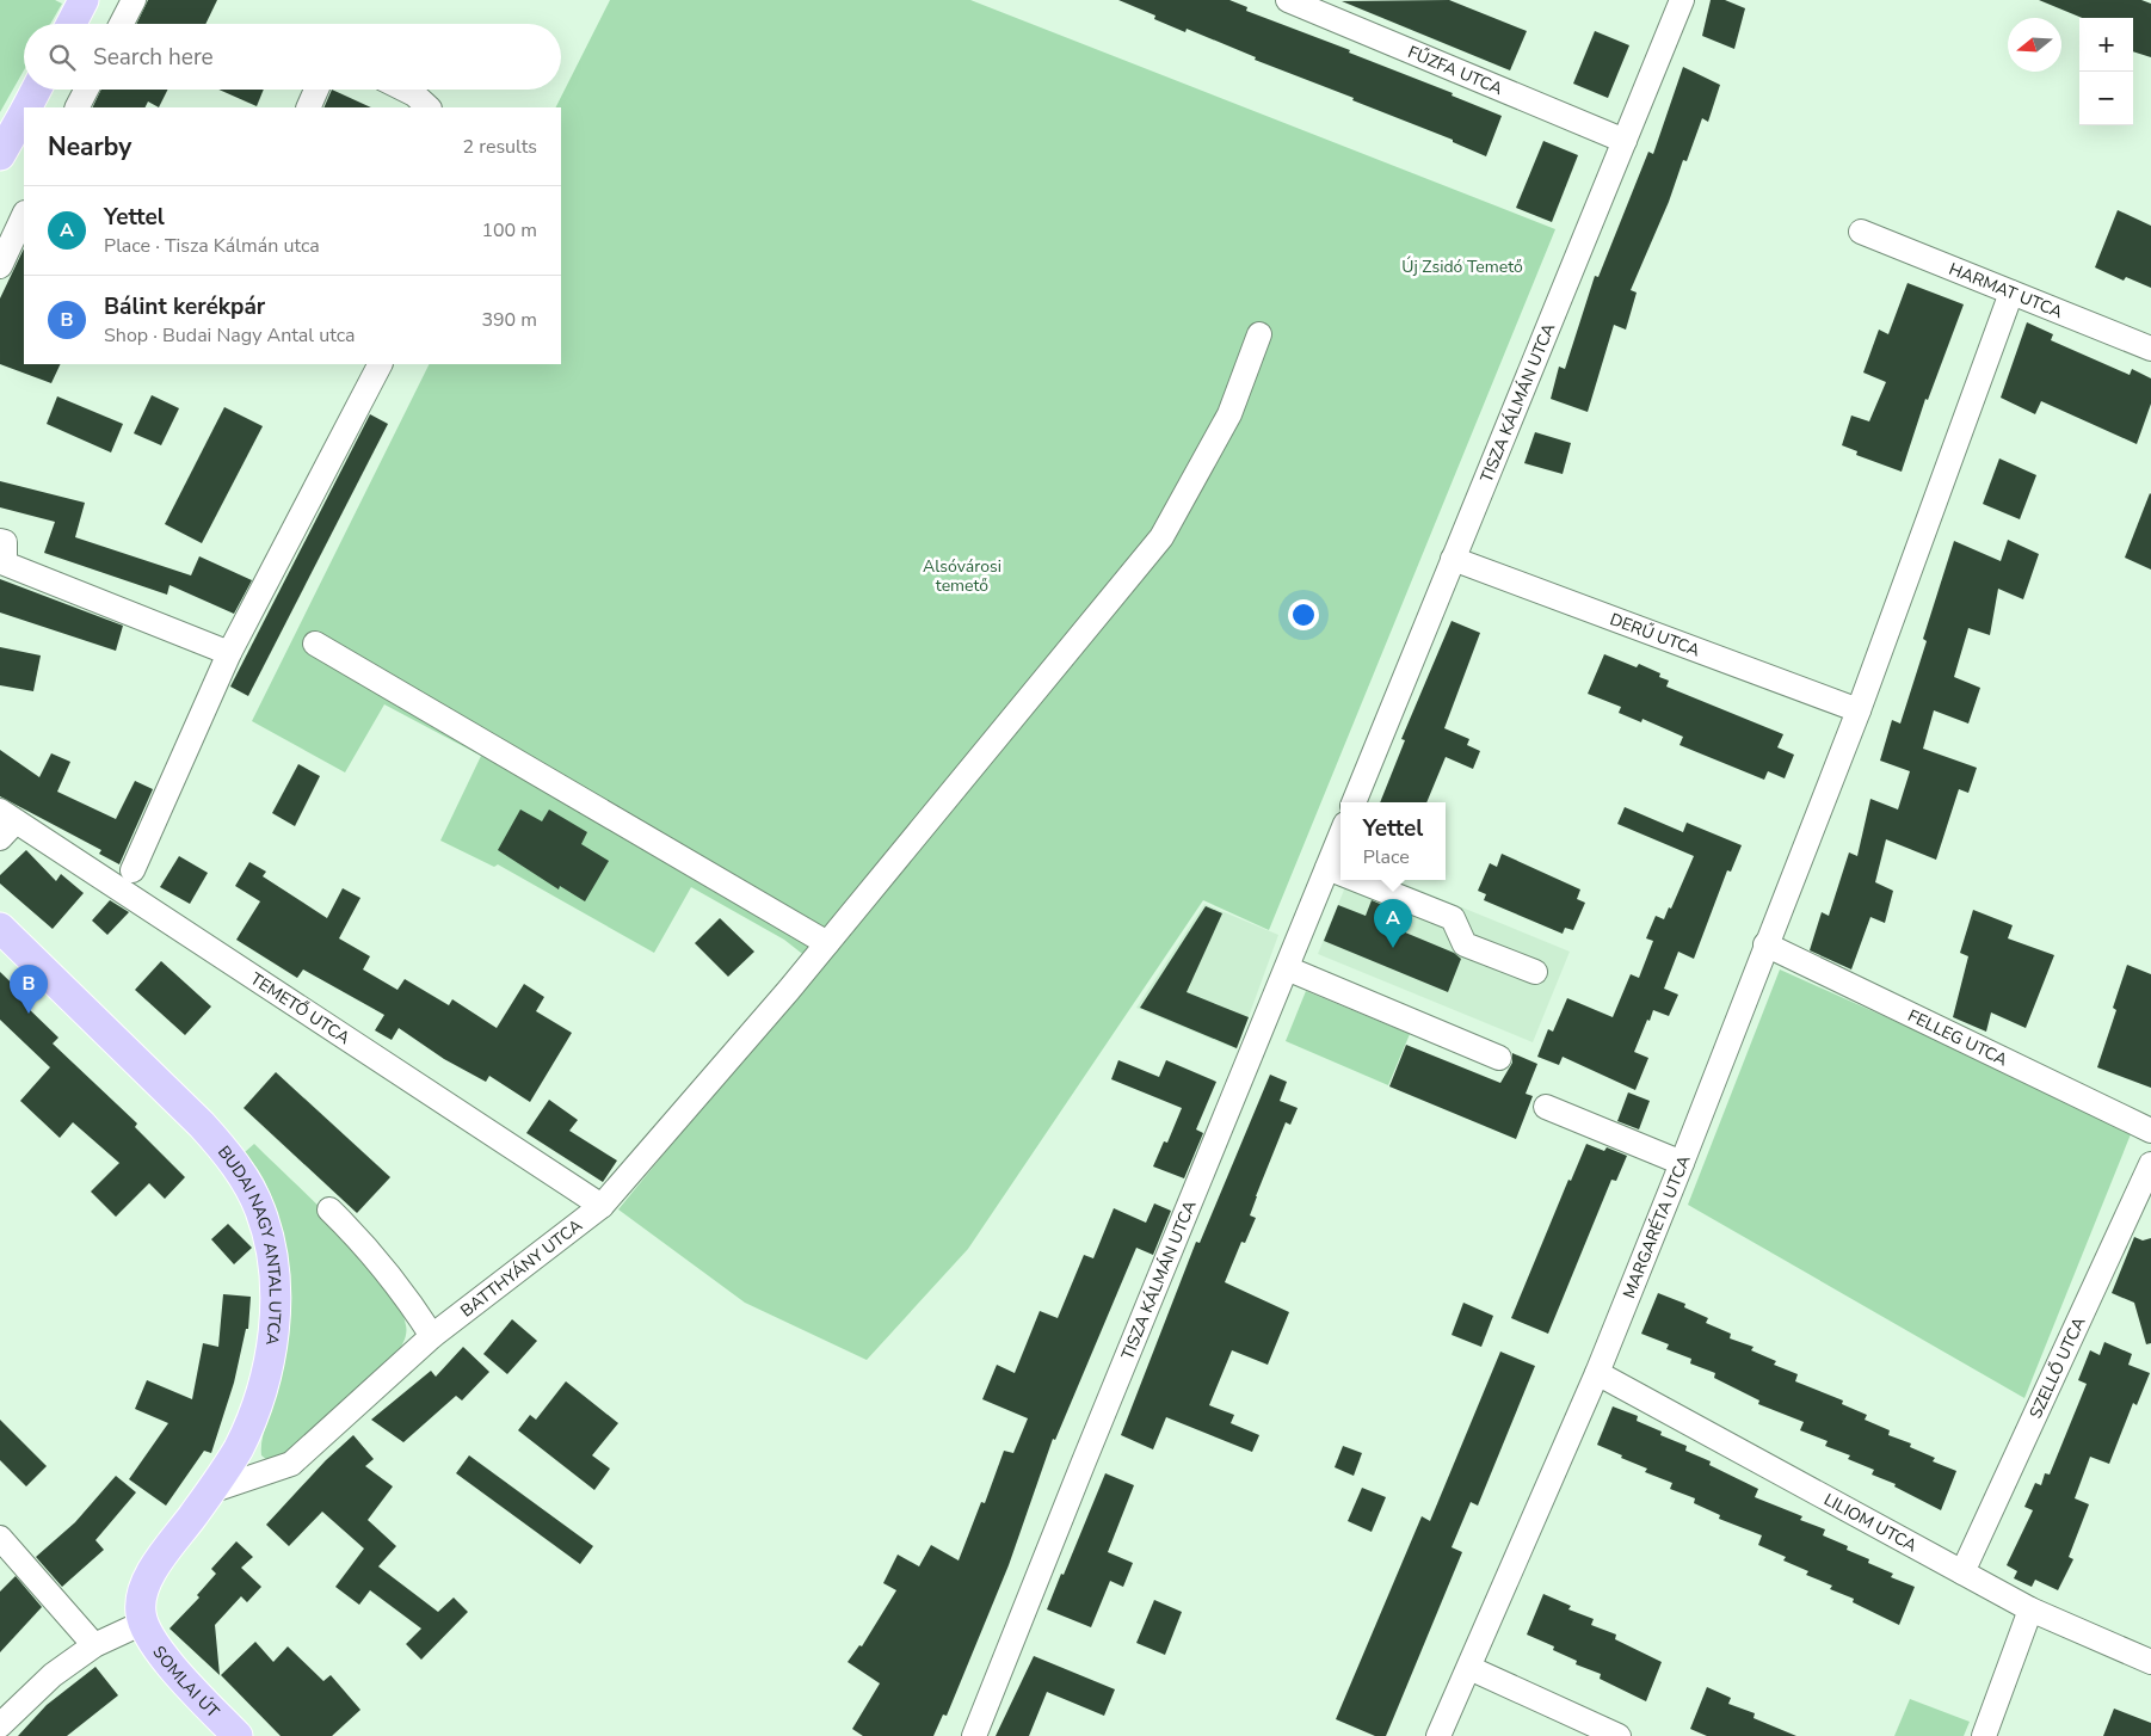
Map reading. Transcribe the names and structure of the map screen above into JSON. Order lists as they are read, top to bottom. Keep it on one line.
{"streets":{"main road":["BUDAI NAGY ANTAL UTCA","SOMLAI ÚT"],"street":["FŰZFA UTCA","HARMAT UTCA","TISZA KÁLMÁN UTCA","DERŰ UTCA","TEMETŐ UTCA","FELLEG UTCA","MARGARÉTA UTCA","BATTHYÁNY UTCA","SZELLŐ UTCA","LILIOM UTCA"]},"crossings":[["FŰZFA UTCA","TISZA KÁLMÁN UTCA"],["HARMAT UTCA","MARGARÉTA UTCA"],["TISZA KÁLMÁN UTCA","DERŰ UTCA"],["DERŰ UTCA","MARGARÉTA UTCA"],["TEMETŐ UTCA","BATTHYÁNY UTCA"],["FELLEG UTCA","MARGARÉTA UTCA"],["MARGARÉTA UTCA","LILIOM UTCA"],["BUDAI NAGY ANTAL UTCA","BATTHYÁNY UTCA"],["BUDAI NAGY ANTAL UTCA","SOMLAI ÚT"],["SZELLŐ UTCA","LILIOM UTCA"]],"parks":["Új Zsidó Temető","Alsóvárosi temető"],"north":"left","page":{"map_buttons":["+","−"],"search":"Search here","heading":["Nearby","2 results"],"list":[{"mark":"A","name":"Yettel","note":"Place · Tisza Kálmán utca","value":"100 m"},{"mark":"B","name":"Bálint kerékpár","note":"Shop · Budai Nagy Antal utca","value":"390 m"}],"popup":["Yettel","Place"],"pins":["A","B"]}}
